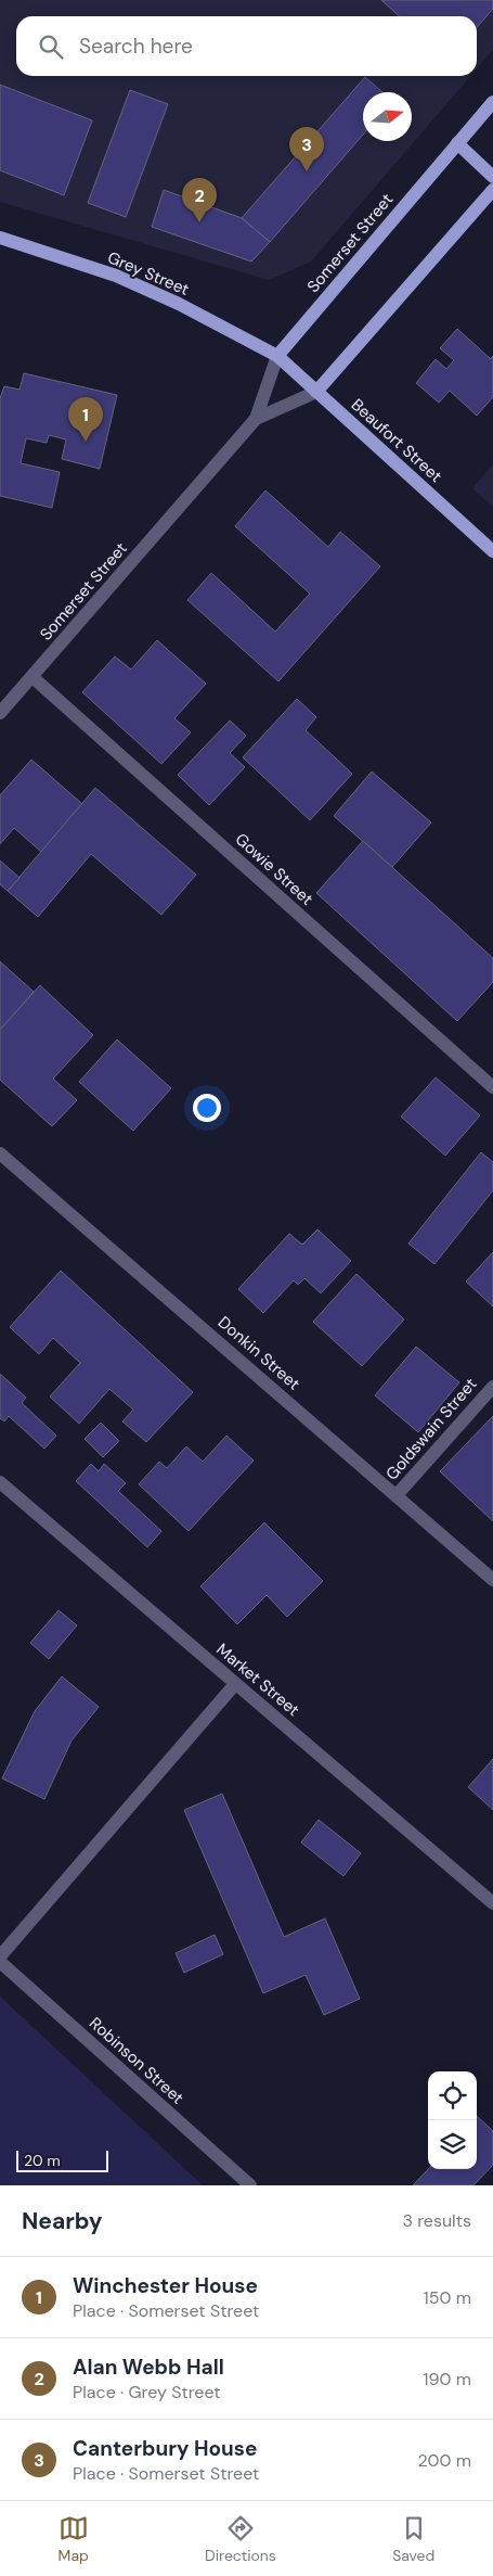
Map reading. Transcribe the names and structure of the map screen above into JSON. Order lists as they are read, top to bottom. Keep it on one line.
{"streets":{"main road":["Somerset Street","Grey Street","Beaufort Street"],"street":["Gowie Street","Donkin Street","Goldswain Street","Market Street","Robinson Street"]},"crossings":[["Somerset Street","Grey Street"],["Somerset Street","Beaufort Street"],["Somerset Street","Gowie Street"],["Grey Street","Beaufort Street"],["Donkin Street","Goldswain Street"]],"scale_bar":"20 m","north":"right","page":{"search":"Search here","pins":["3","2","1"],"scale":"20 m","heading":["Nearby","3 results"],"list":[{"mark":"1","name":"Winchester House","note":"Place · Somerset Street","value":"150 m"},{"mark":"2","name":"Alan Webb Hall","note":"Place · Grey Street","value":"190 m"},{"mark":"3","name":"Canterbury House","note":"Place · Somerset Street","value":"200 m"}],"nav":["Map","Directions","Saved"]}}
